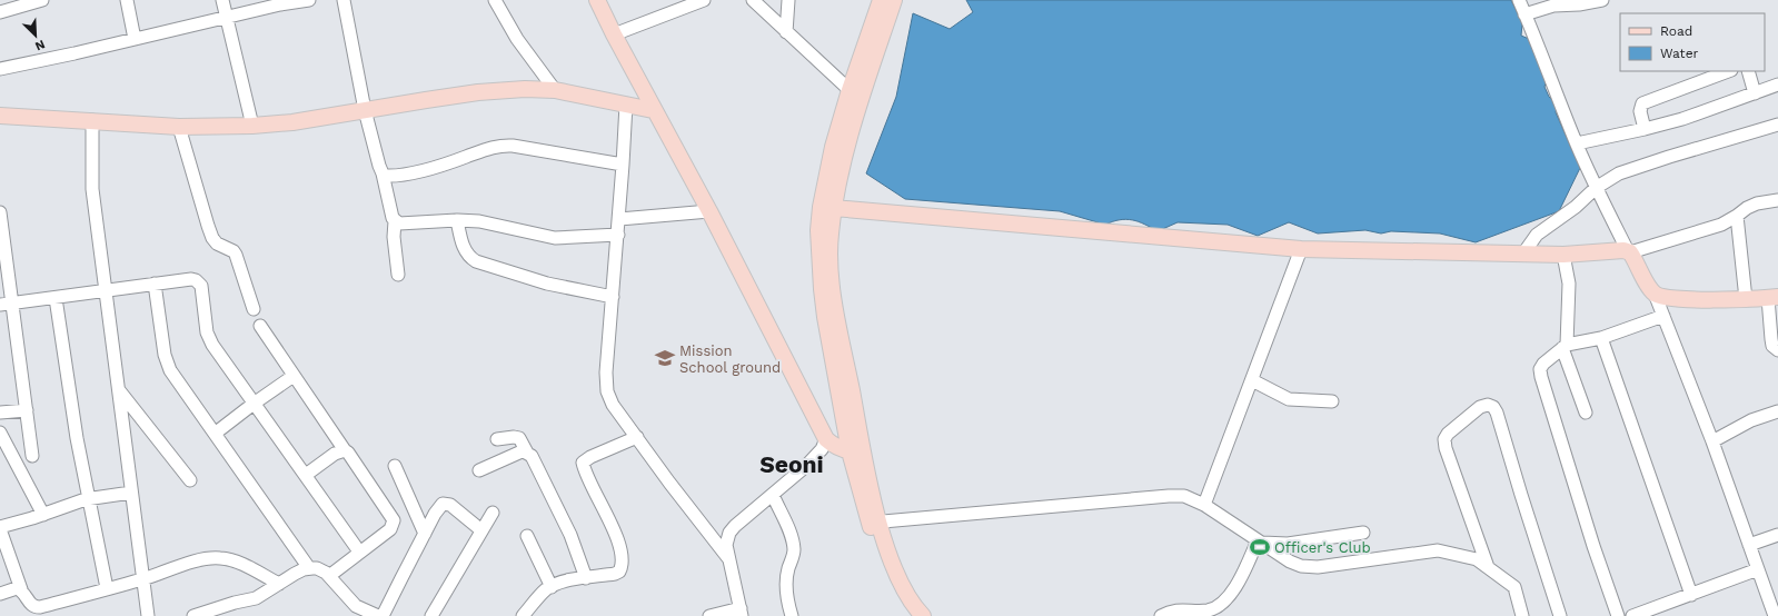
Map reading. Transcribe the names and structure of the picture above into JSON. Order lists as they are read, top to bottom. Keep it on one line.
{"districts":["Seoni"],"places":{"school or university":["Mission School ground"],"sports":["Officer's Club"]},"legend":["Road","Water"],"north":"bottom right"}
